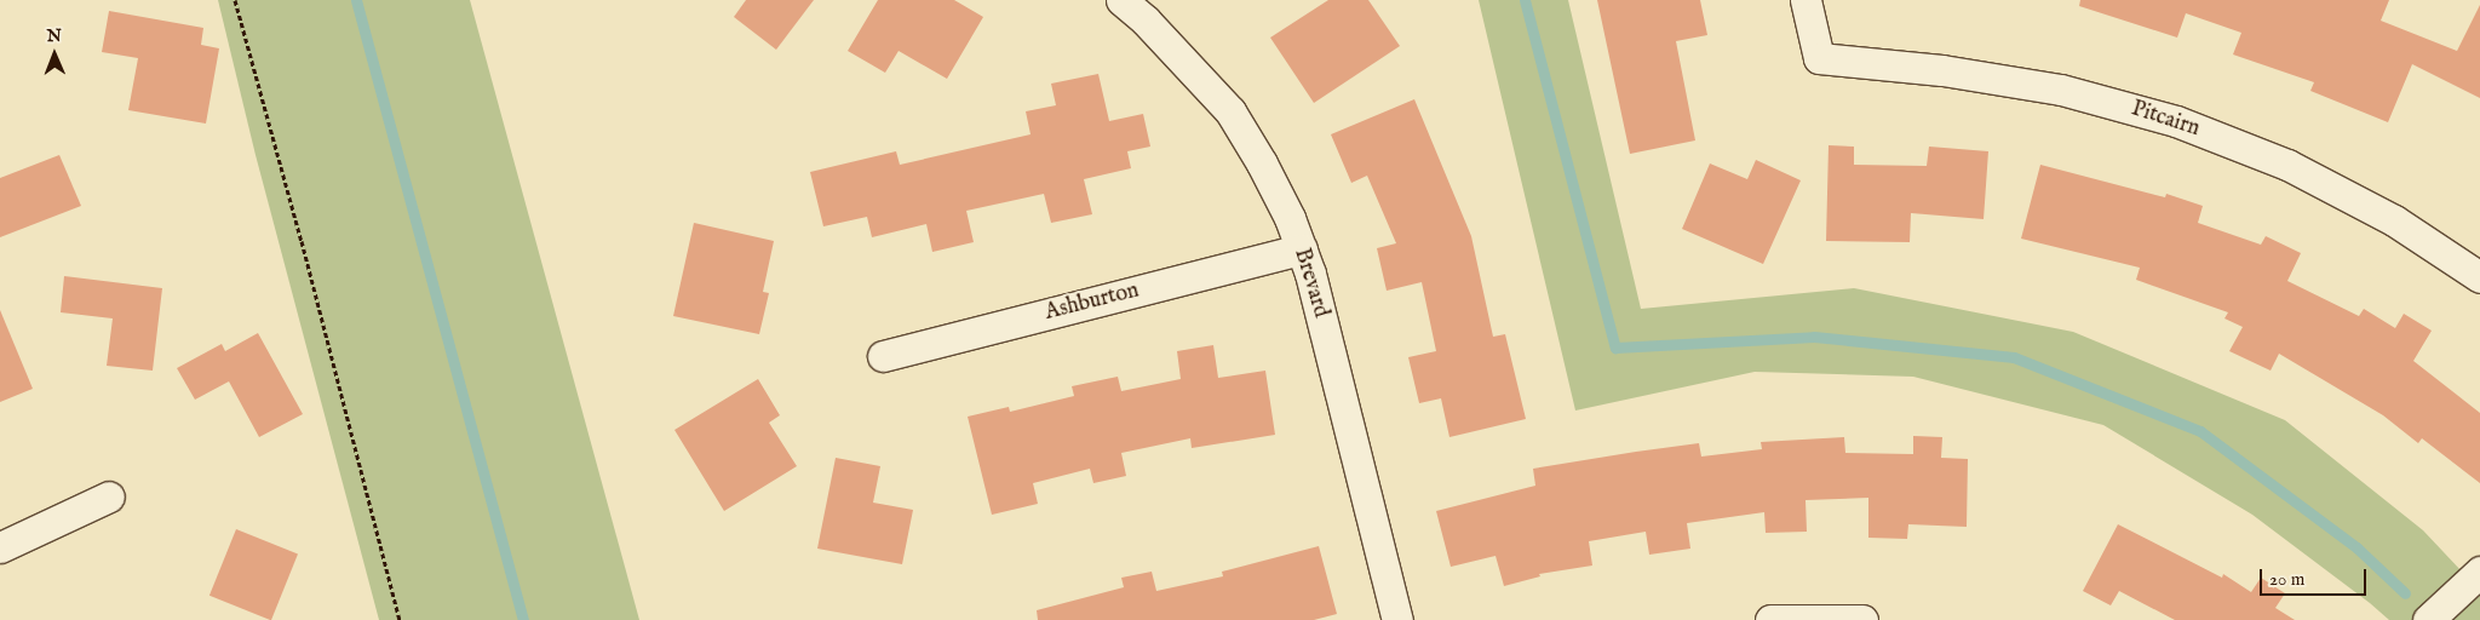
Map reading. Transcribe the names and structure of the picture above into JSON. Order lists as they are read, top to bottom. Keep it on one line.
{"streets":{"street":["Pitcairn","Brevard","Ashburton"]},"crossings":[["Brevard","Ashburton"]],"scale_bar":"20 m","north":"top"}
